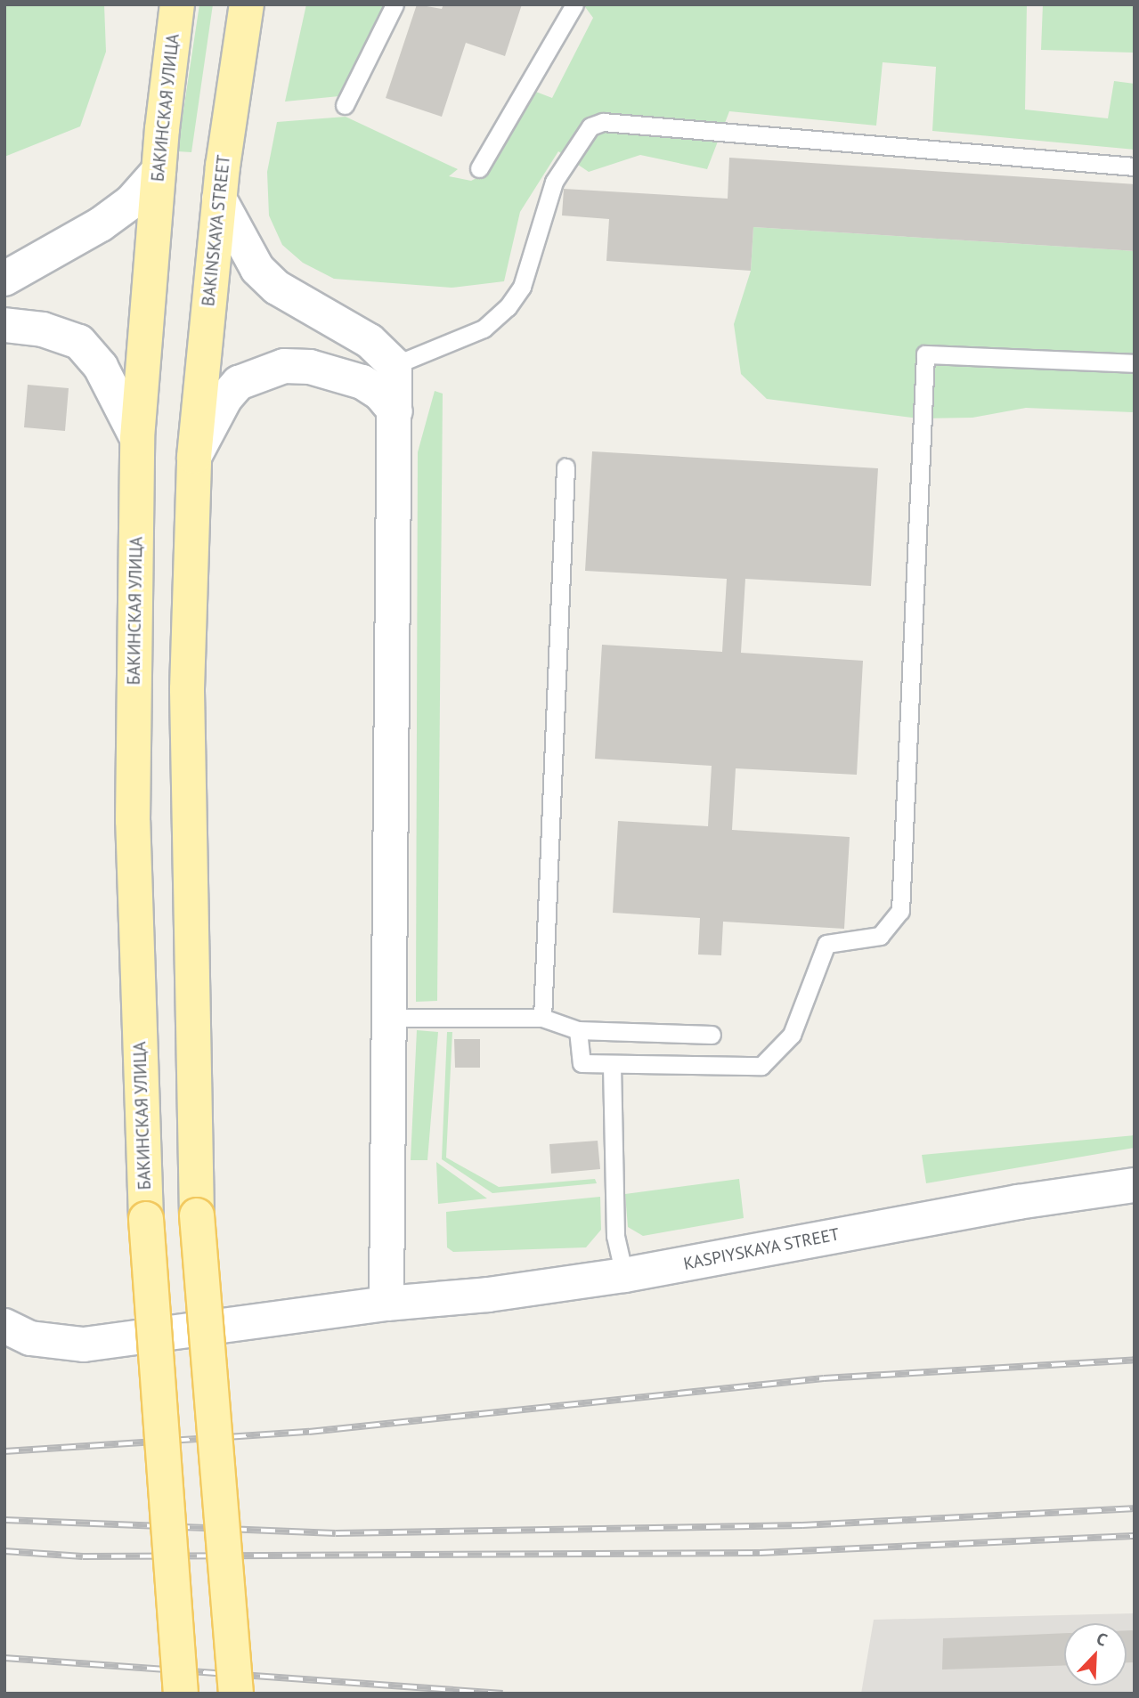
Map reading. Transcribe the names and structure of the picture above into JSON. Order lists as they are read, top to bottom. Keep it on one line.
{"streets":{"main road":["БАКИНСКАЯ УЛИЦА","BAKINSKAYA STREET","KASPIYSKAYA STREET"]},"north":"top right"}
